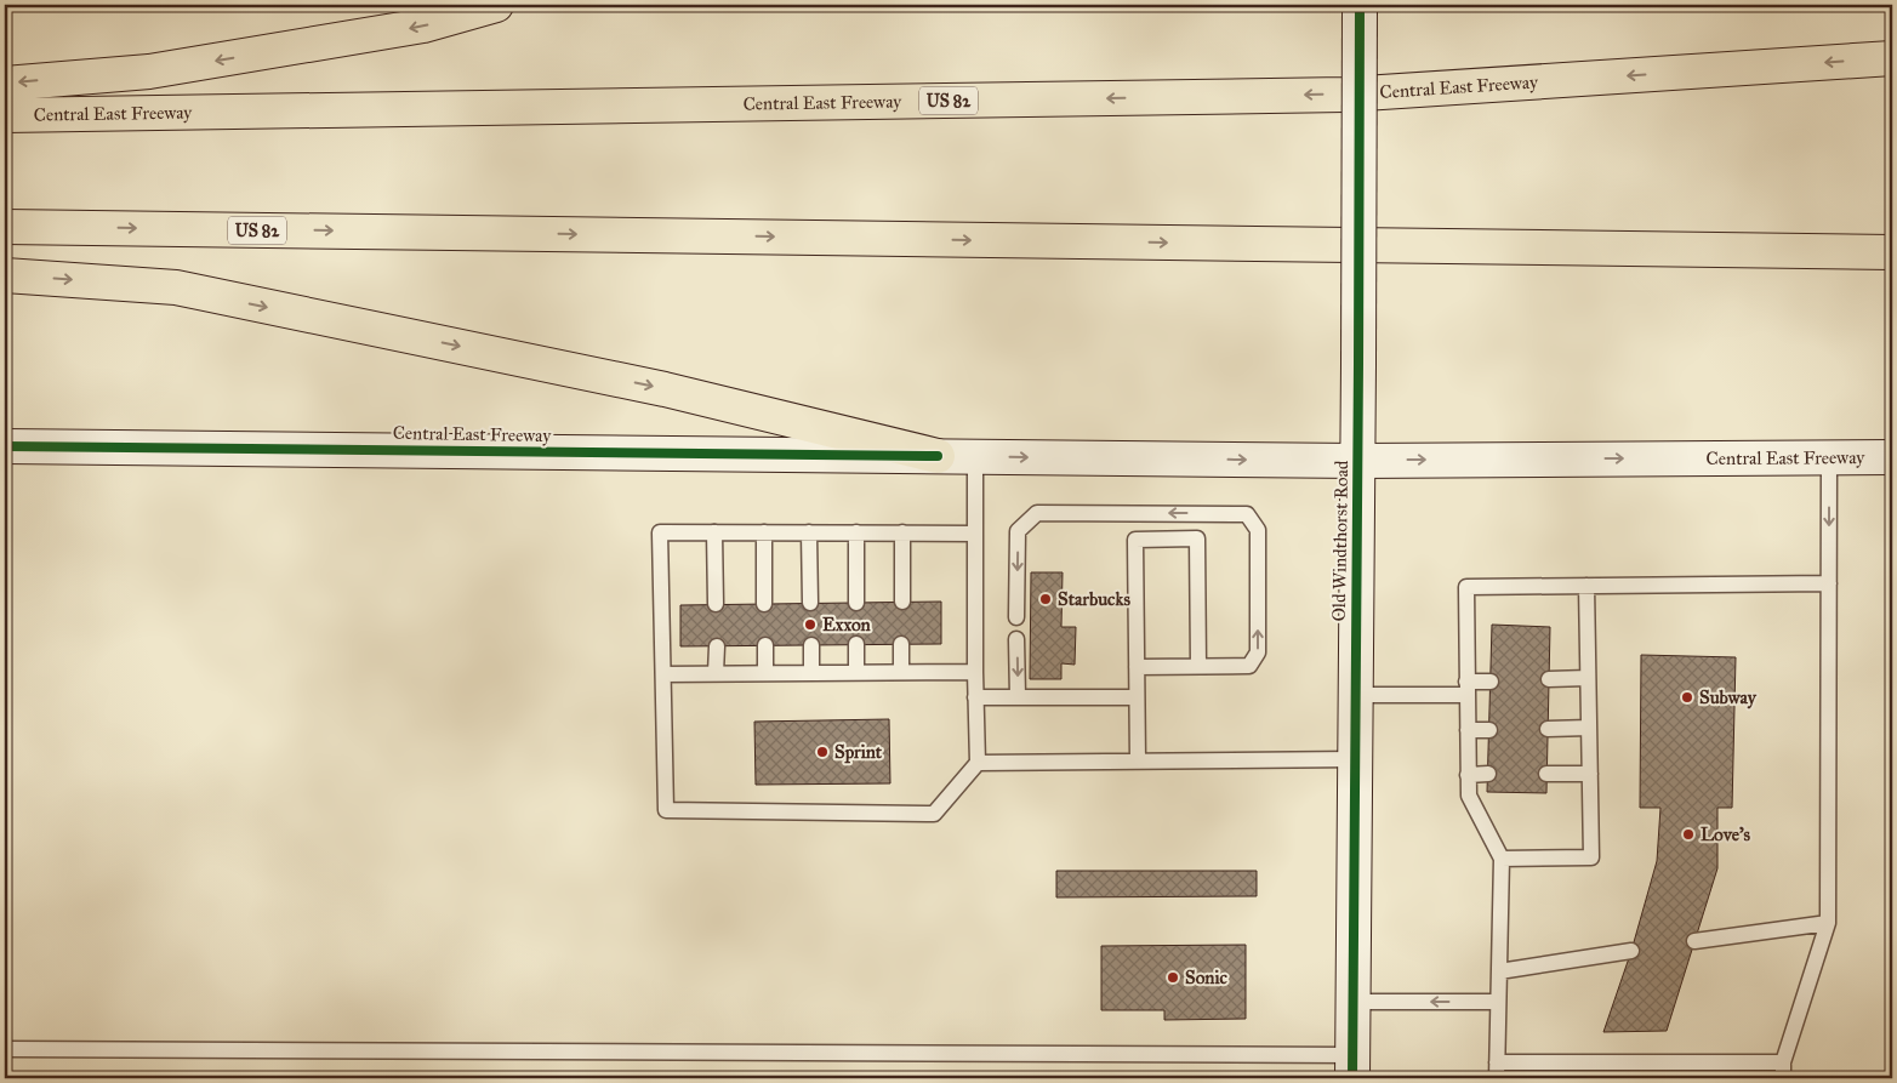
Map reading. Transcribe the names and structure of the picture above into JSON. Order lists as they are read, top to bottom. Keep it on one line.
{"streets":{"highway":["Central East Freeway","US 82"],"street":["Old Windthorst Road"]},"crossings":[["Central East Freeway","Old Windthorst Road"]],"places":["Starbucks","Exxon","Subway","Sprint","Love's","Sonic"]}
